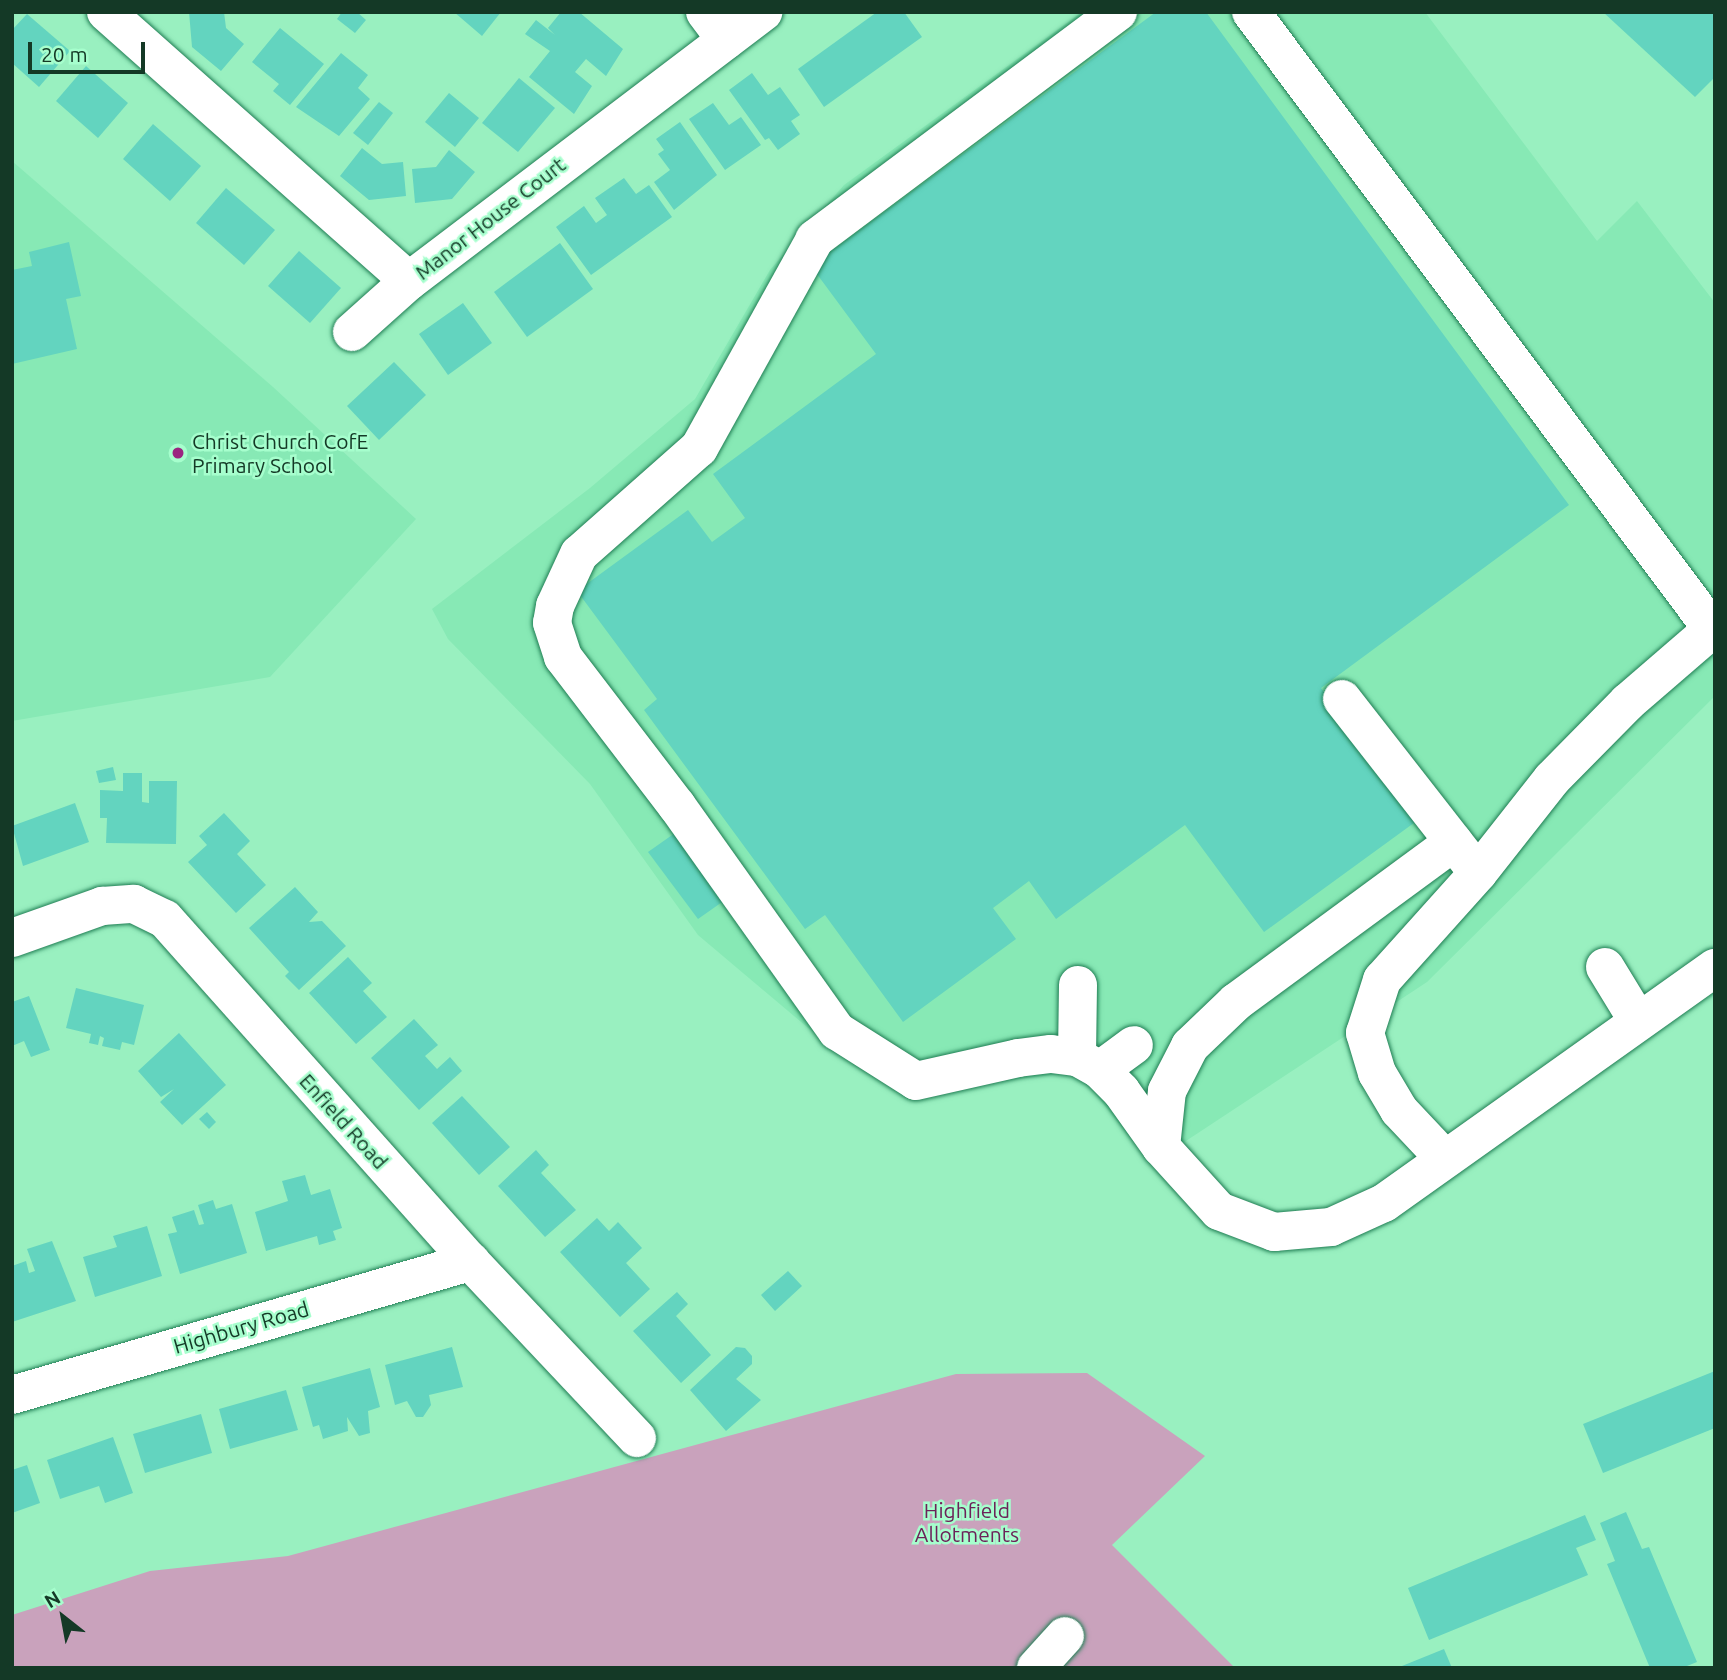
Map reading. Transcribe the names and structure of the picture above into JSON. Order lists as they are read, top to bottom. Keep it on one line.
{"streets":{"street":["Manor House Court","Enfield Road","Highbury Road"]},"crossings":[["Enfield Road","Highbury Road"]],"parks":["Highfield Allotments"],"places":["Christ Church CofE Primary School"],"scale_bar":"20 m","north":"top left"}
